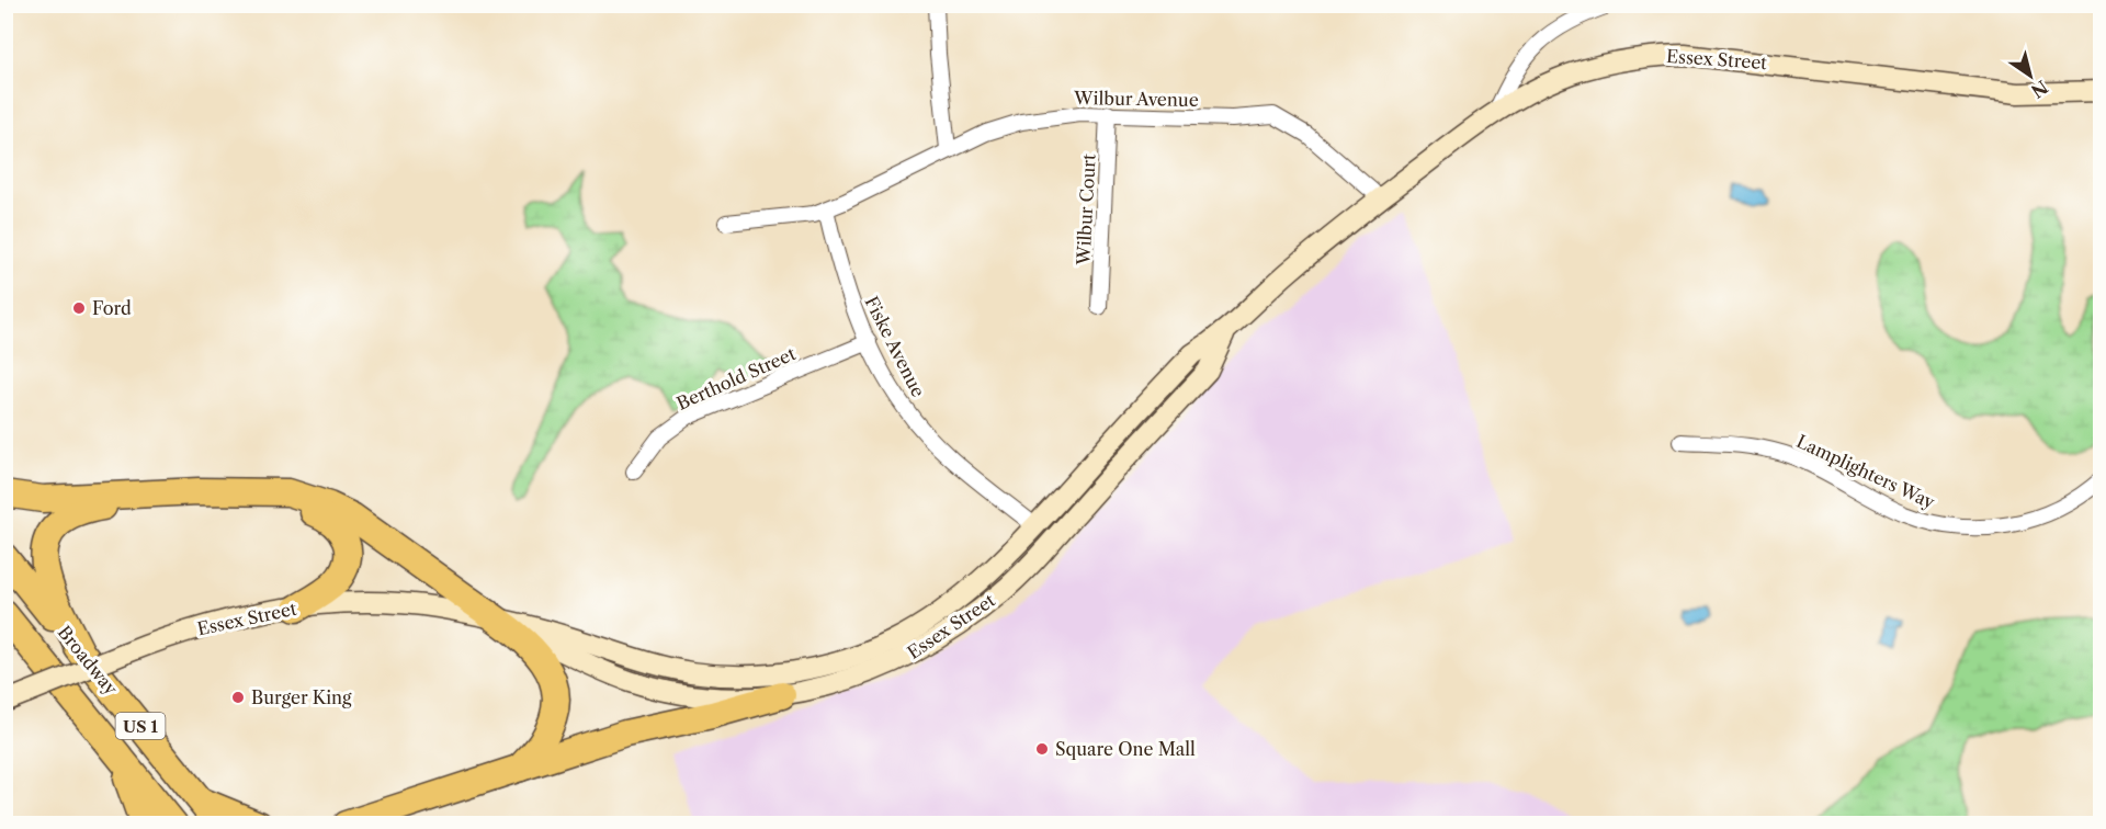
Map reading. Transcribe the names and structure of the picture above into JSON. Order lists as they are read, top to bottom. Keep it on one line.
{"streets":{"highway":["Broadway","US 1"],"main road":["Essex Street"],"street":["Wilbur Avenue","Wilbur Court","Fiske Avenue","Berthold Street","Lamplighters Way"]},"crossings":[["Essex Street","Wilbur Avenue"],["Essex Street","Fiske Avenue"],["Wilbur Avenue","Wilbur Court"],["Wilbur Avenue","Fiske Avenue"],["Fiske Avenue","Berthold Street"]],"places":["Ford","Burger King","Square One Mall"],"north":"bottom right"}
